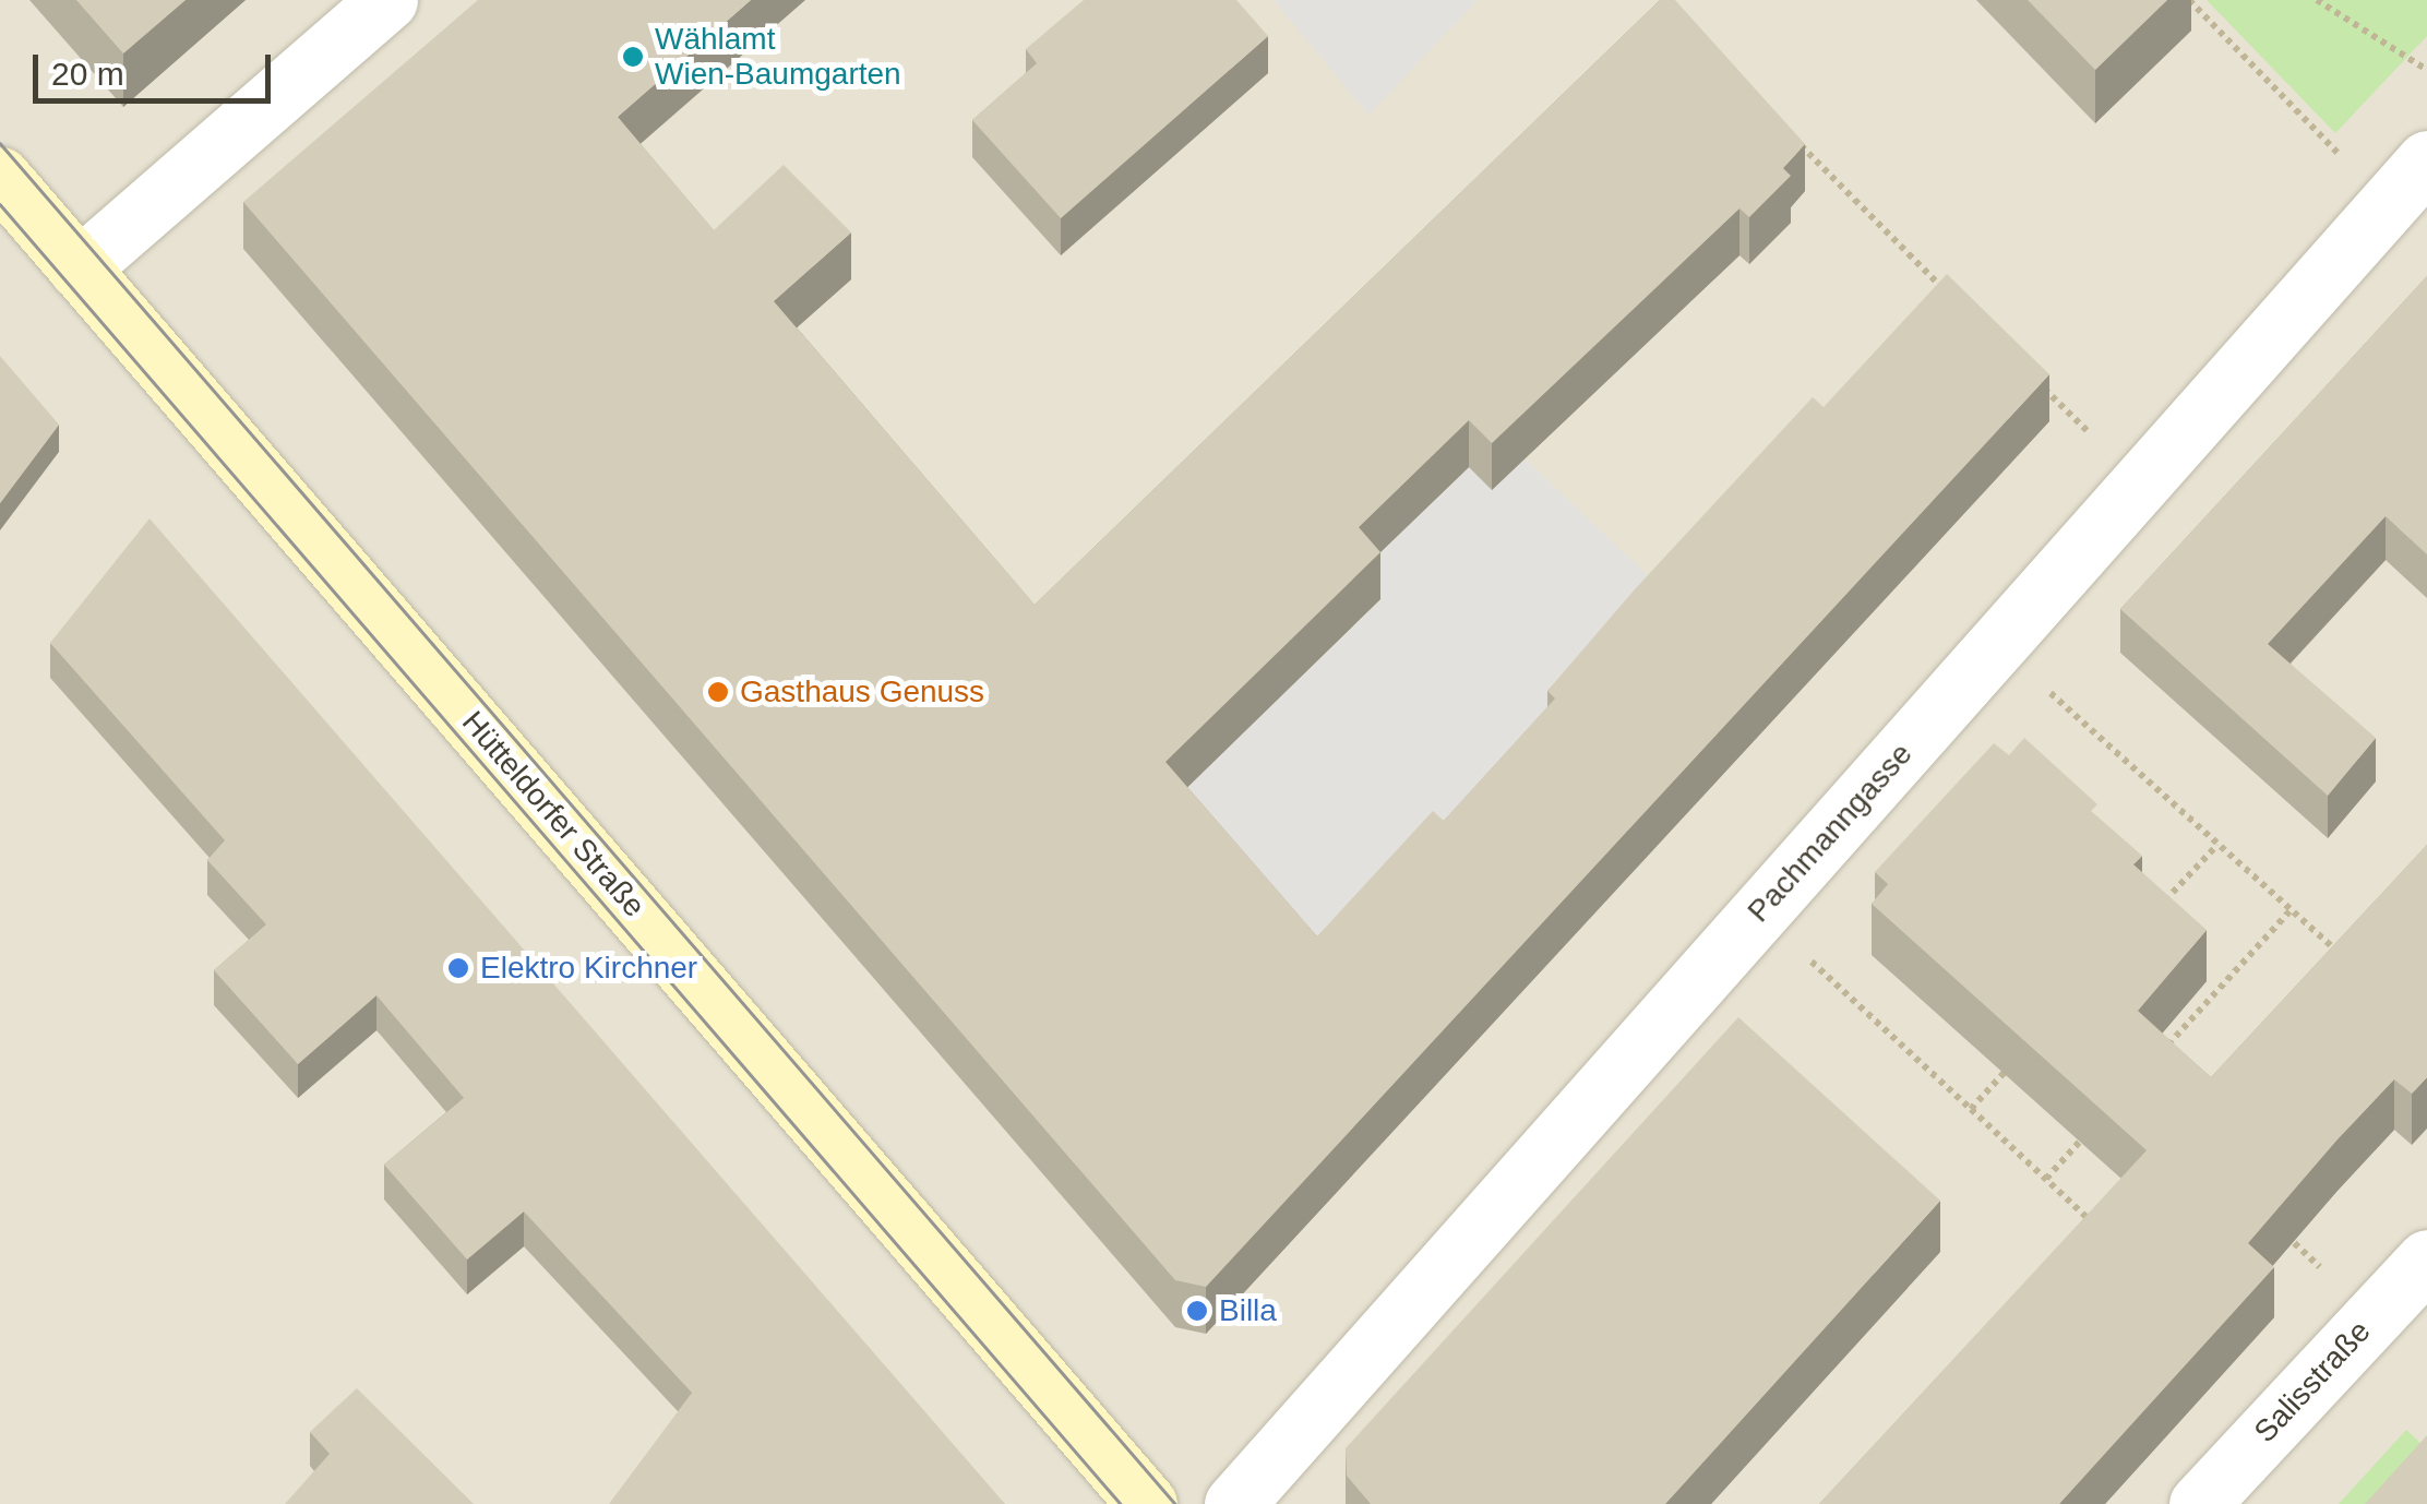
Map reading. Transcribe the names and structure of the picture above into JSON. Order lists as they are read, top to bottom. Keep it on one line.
{"streets":{"main road":["Hütteldorfer Straße"],"street":["Pachmanngasse","Salisstraße"]},"places":["Wählamt Wien-Baumgarten","Gasthaus Genuss","Elektro Kirchner","Billa"],"scale_bar":"20 m"}
